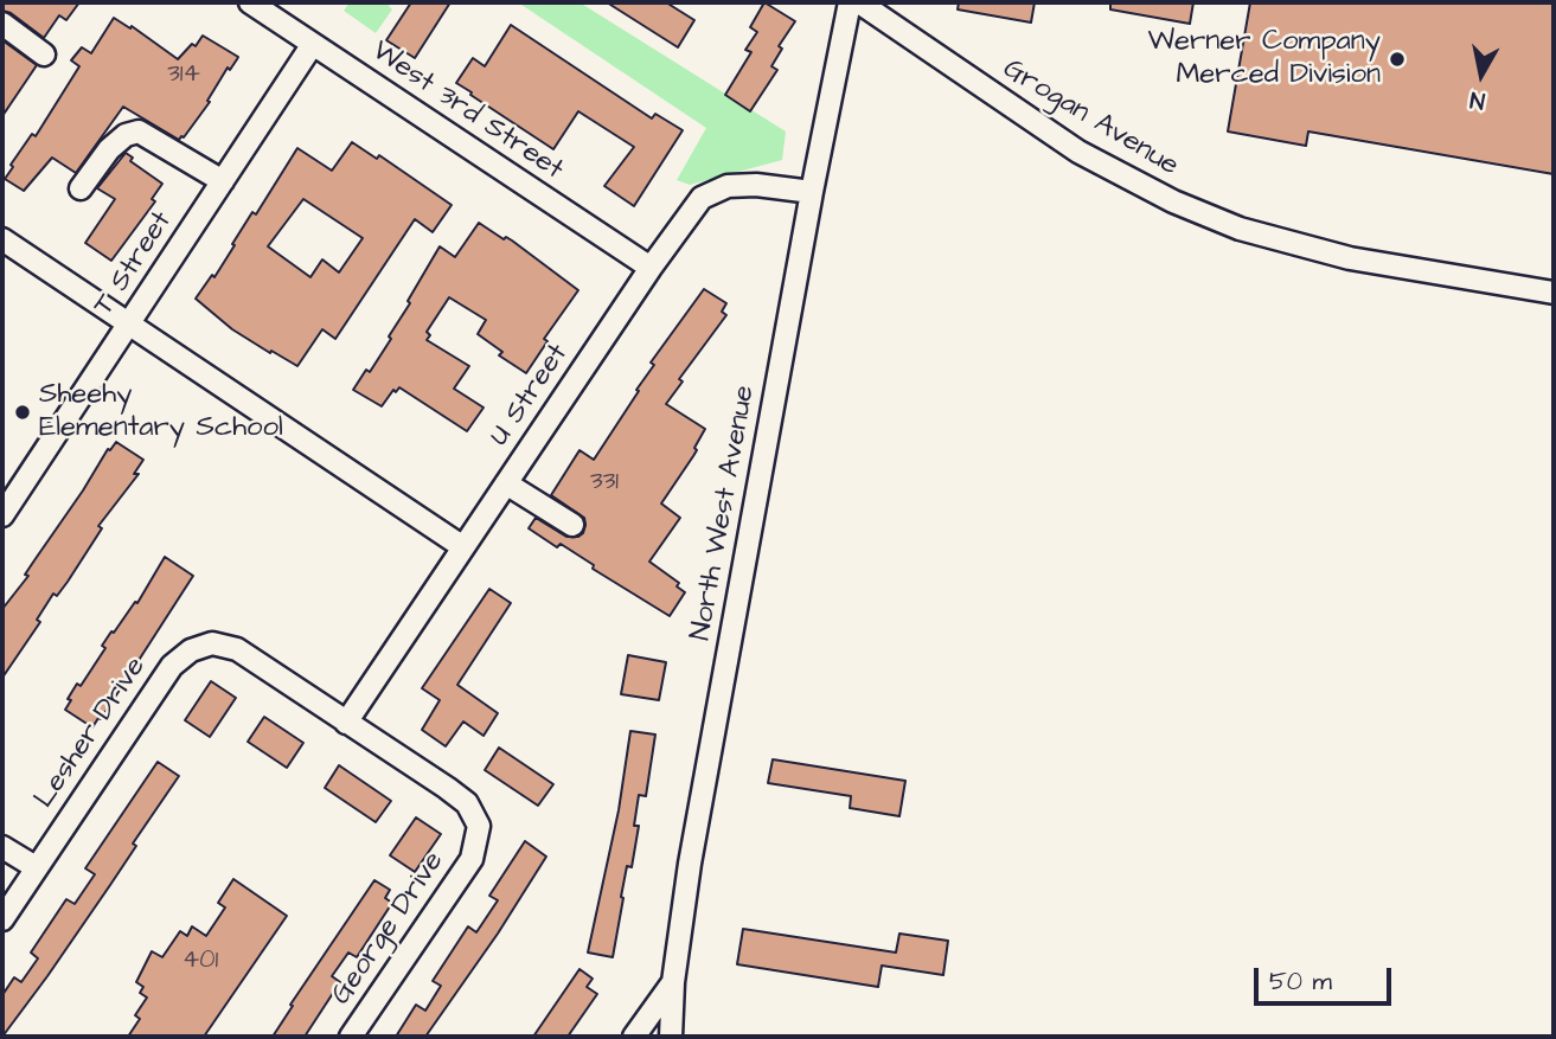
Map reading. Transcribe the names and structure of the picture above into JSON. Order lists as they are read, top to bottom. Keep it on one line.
{"streets":{"street":["West 3rd Street","Grogan Avenue","T Street","U Street","North West Avenue","Lesher Drive","George Drive"]},"crossings":[["West 3rd Street","T Street"],["West 3rd Street","U Street"],["U Street","North West Avenue"],["U Street","Lesher Drive"],["U Street","George Drive"],["Lesher Drive","George Drive"]],"places":["Werner Company Merced Division","Sheehy Elementary School"],"house_numbers":["314","331","401"],"scale_bar":"50 m","north":"bottom"}
